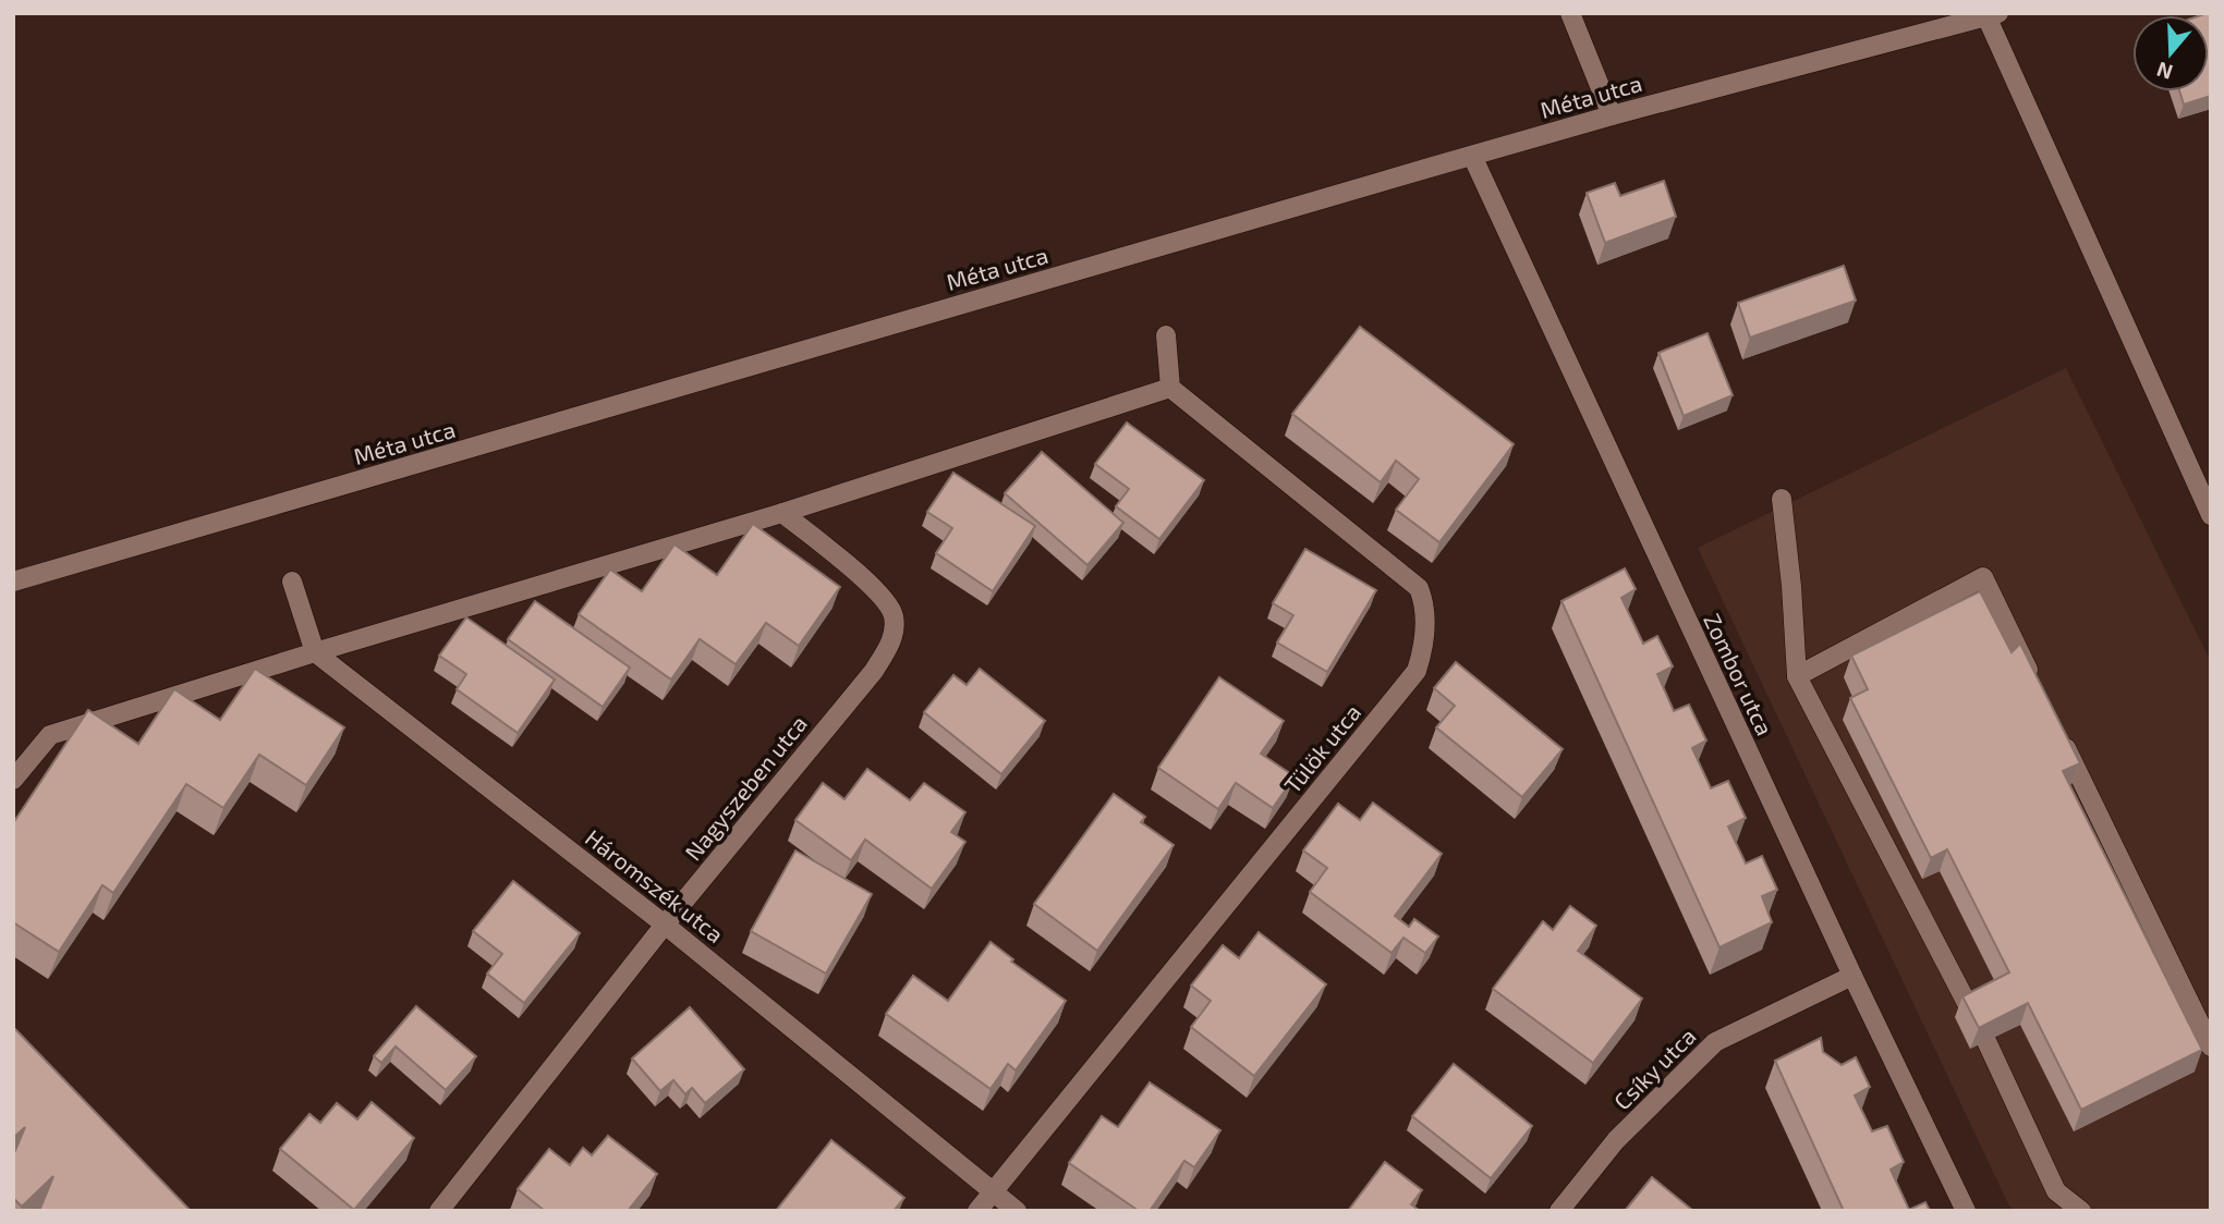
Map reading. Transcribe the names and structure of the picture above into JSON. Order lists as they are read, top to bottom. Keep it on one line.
{"streets":{"street":["Méta utca","Zombor utca","Tülök utca","Nagyszeben utca","Háromszék utca","Csíky utca"]},"crossings":[["Méta utca","Zombor utca"],["Zombor utca","Csíky utca"],["Tülök utca","Háromszék utca"],["Nagyszeben utca","Háromszék utca"]],"north":"bottom"}
